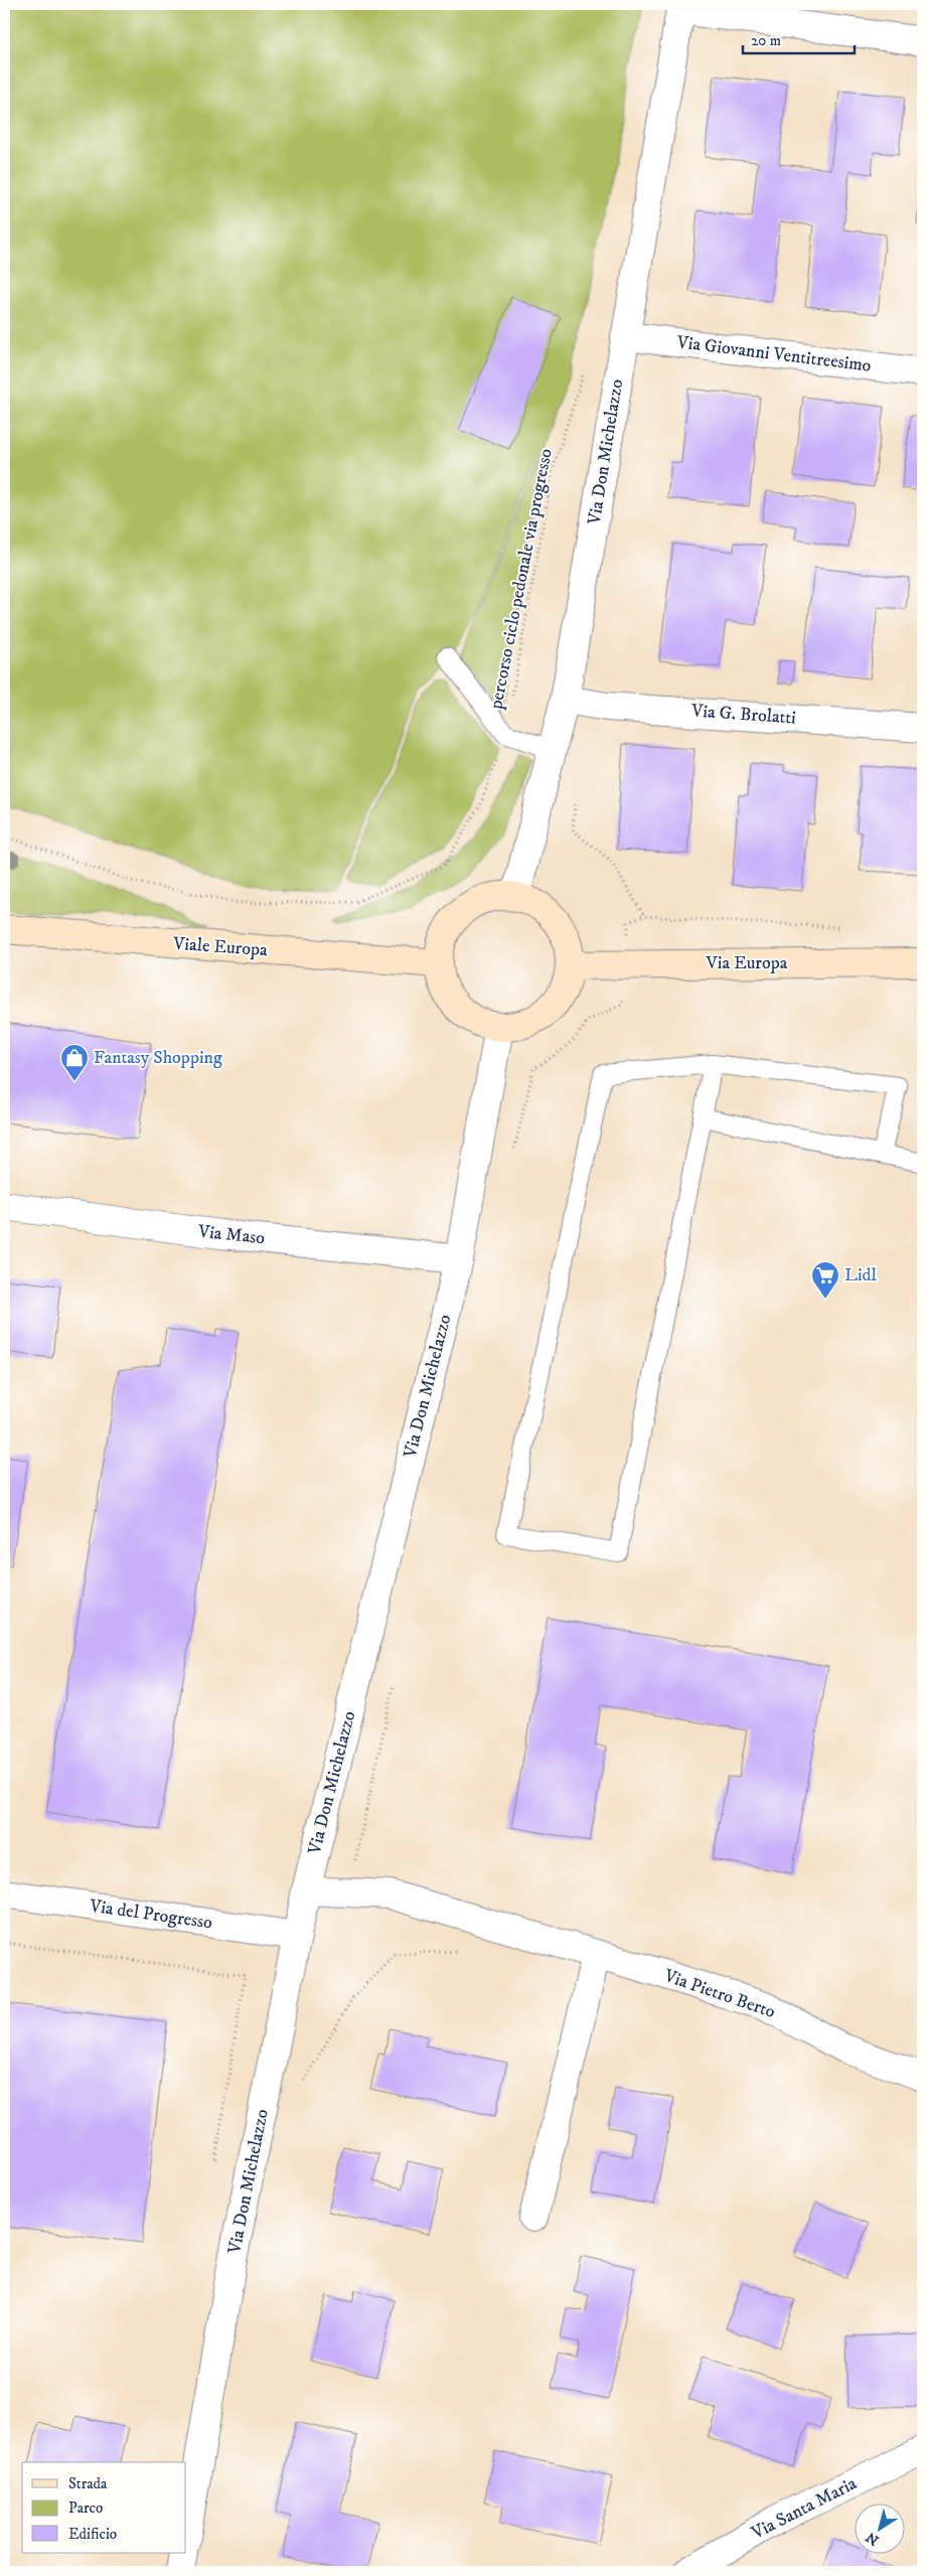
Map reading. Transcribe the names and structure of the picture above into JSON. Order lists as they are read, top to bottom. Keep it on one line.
{"streets":{"main road":["Viale Europa","Via Europa"],"street":["Via Giovanni Ventitreesimo","Via Don Michelazzo","Via G. Brolatti","Via Maso","Via del Progresso","Via Pietro Berto","Via Santa Maria"],"path":["percorso ciclo pedonale via progresso"]},"crossings":[["Via Giovanni Ventitreesimo","Via Don Michelazzo"],["Via Don Michelazzo","Via G. Brolatti"],["Via Don Michelazzo","Viale Europa"],["Via Don Michelazzo","Via Europa"],["Via Don Michelazzo","Via Maso"],["Via Don Michelazzo","Via del Progresso"],["Via Don Michelazzo","Via Pietro Berto"],["Viale Europa","Via Europa"]],"places":{"shop":["Fantasy Shopping"],"supermarket":["Lidl"]},"legend":["Strada","Parco","Edificio"],"scale_bar":"20 m","north":"bottom left"}
